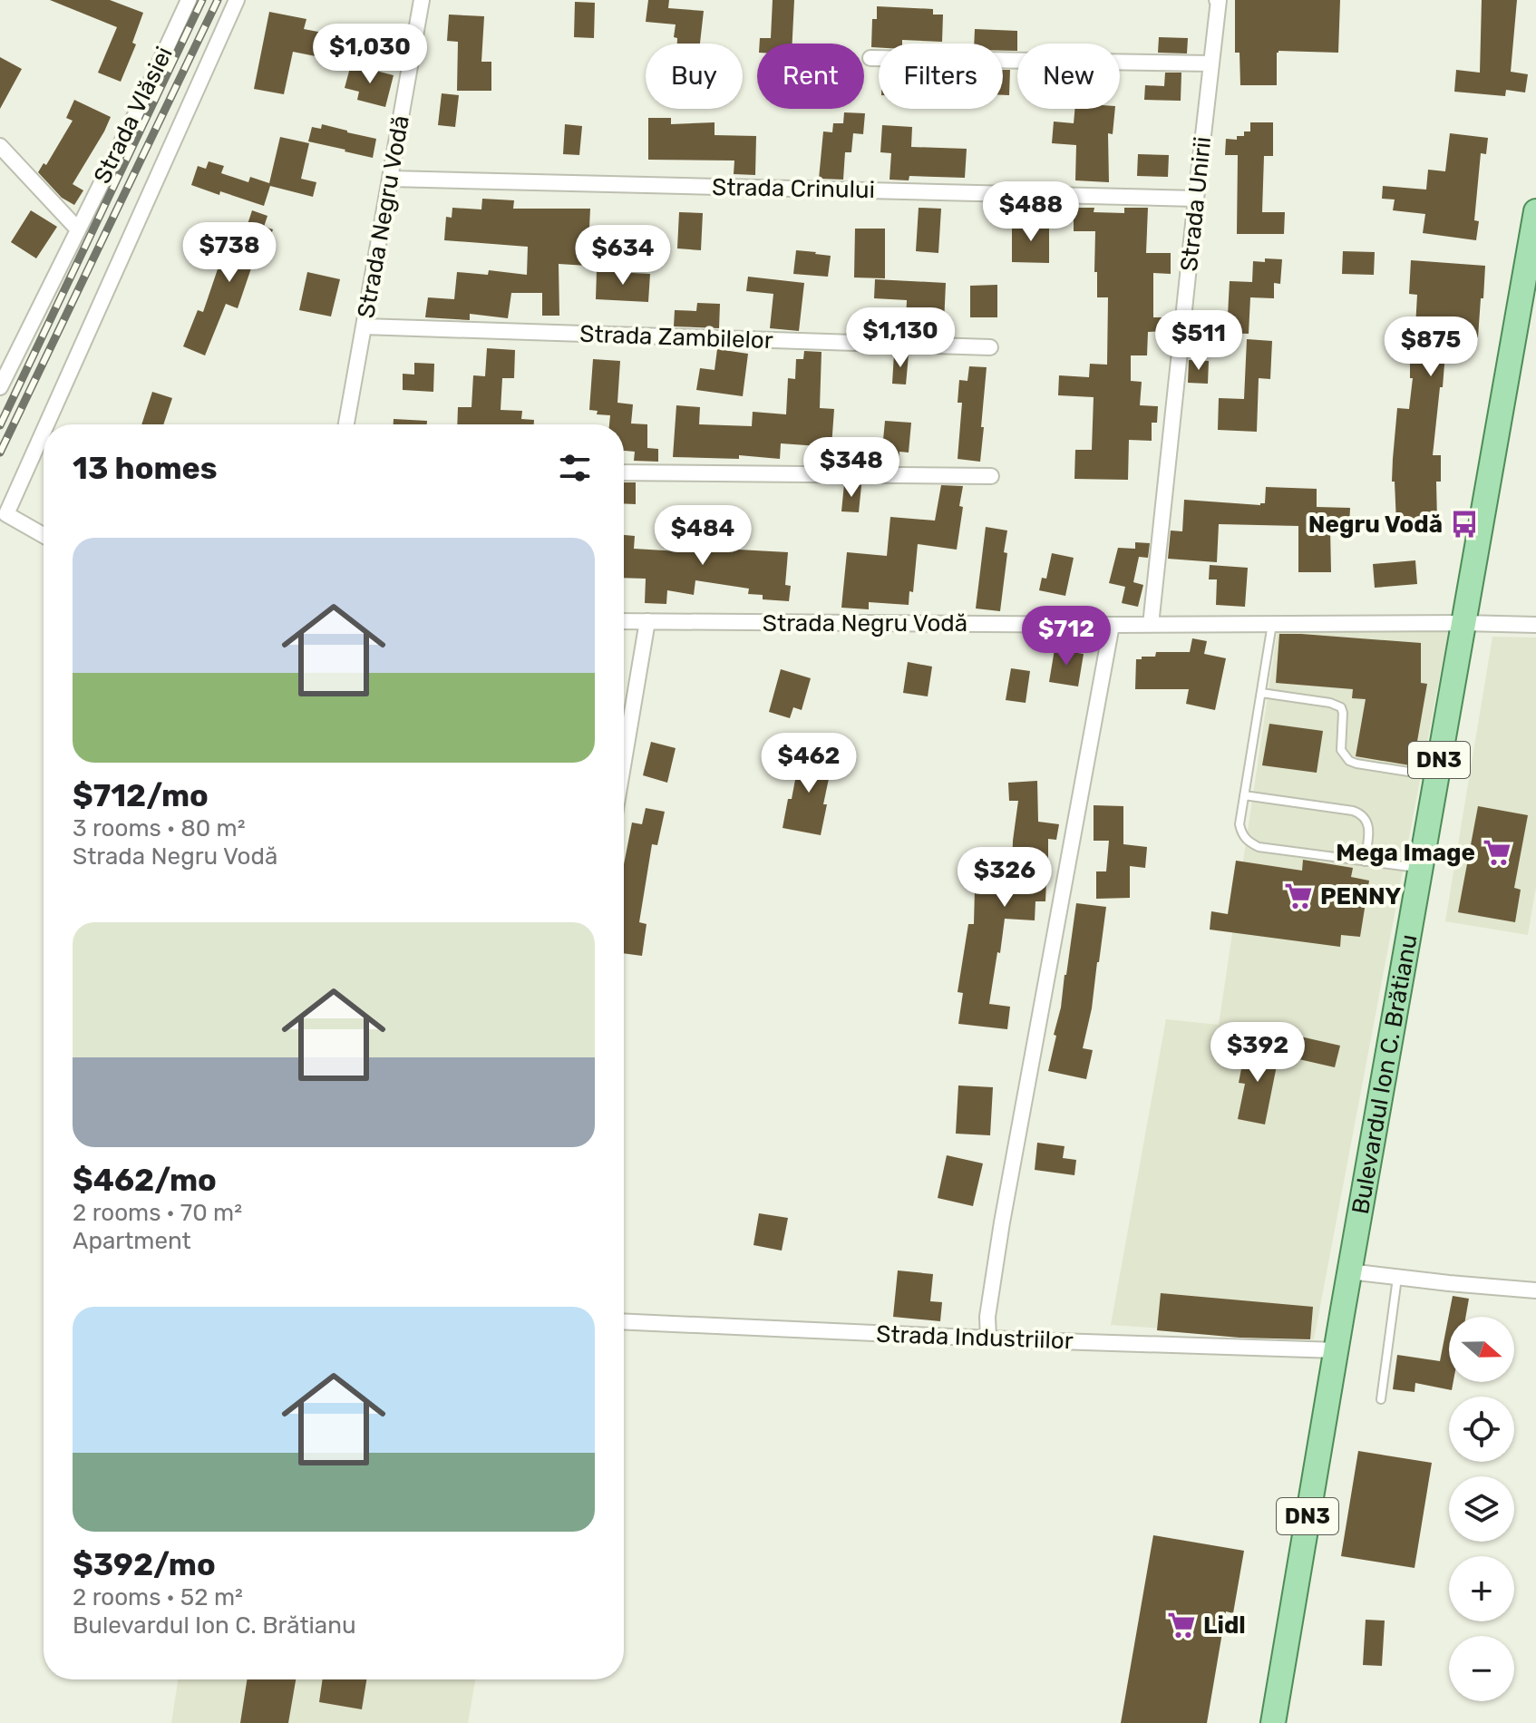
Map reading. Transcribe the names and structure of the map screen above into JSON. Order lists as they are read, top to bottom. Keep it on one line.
{"streets":{"main road":["DN3","Bulevardul Ion C. Brătianu"],"street":["Strada Vlăsiei","Strada Crinului","Strada Unirii","Strada Negru Vodă","Strada Zambilelor","Strada Industriilor"]},"crossings":[["Strada Crinului","Strada Unirii"],["Strada Crinului","Strada Negru Vodă"],["Strada Unirii","Strada Negru Vodă"],["Strada Negru Vodă","Strada Zambilelor"],["Strada Negru Vodă","Bulevardul Ion C. Brătianu"],["Bulevardul Ion C. Brătianu","Strada Industriilor"]],"places":{"bus stop":["Negru Vodă"],"supermarket":["Mega Image","PENNY","Lidl"]},"north":"right","page":{"price":["$1,030","$488","$738","$634","$1,130","$511","$875","$348","$484","$712","$462","$326","$392"],"chip":["Buy","Rent","Filters","New"],"heading":"13 homes","list":[{"name":"$712/mo","note":"3 rooms · 80 m² · Strada Negru Vodă"},{"name":"$462/mo","note":"2 rooms · 70 m² · Apartment"},{"name":"$392/mo","note":"2 rooms · 52 m² · Bulevardul Ion C. Brătianu"}],"map_buttons":["+","−"]}}
